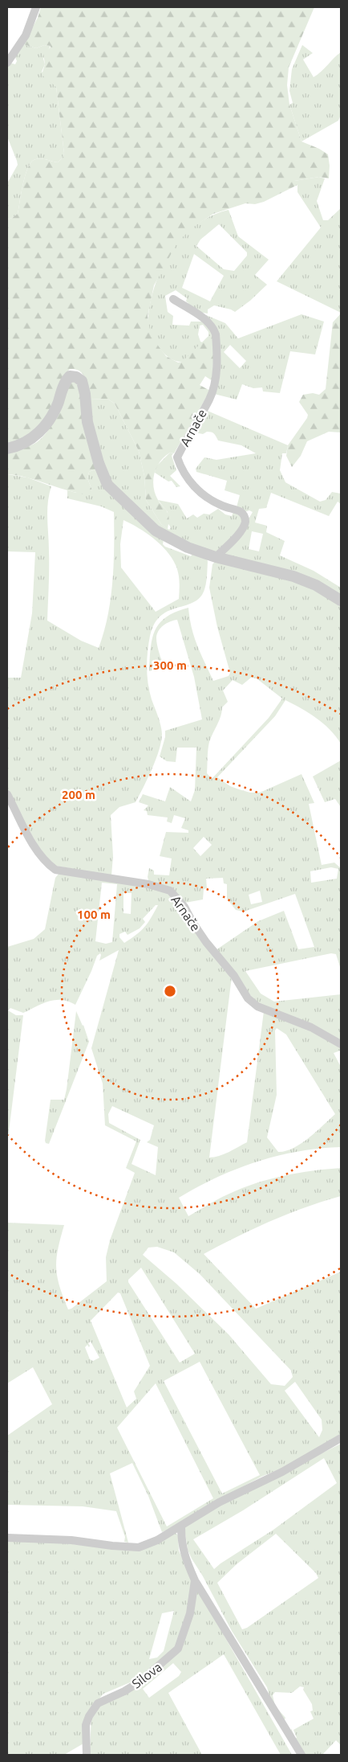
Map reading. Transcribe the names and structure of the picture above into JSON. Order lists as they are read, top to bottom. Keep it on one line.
{"streets":{"street":["Arnače","Silova"]},"rings":["300 m","200 m","100 m"]}
